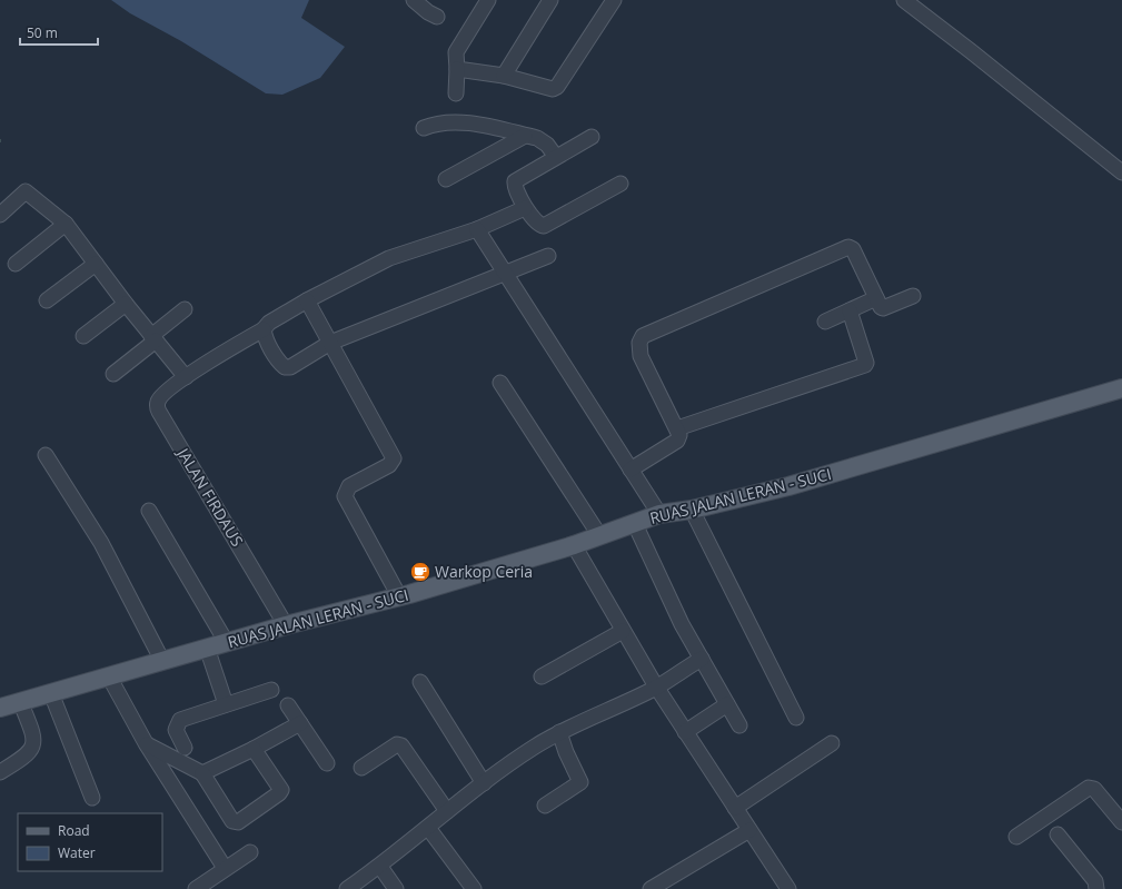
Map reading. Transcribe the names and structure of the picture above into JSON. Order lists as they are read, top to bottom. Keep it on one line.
{"streets":{"main road":["RUAS JALAN LERAN - SUCI"],"street":["JALAN FIRDAUS"]},"crossings":[["RUAS JALAN LERAN - SUCI","JALAN FIRDAUS"]],"places":{"cafe":["Warkop Ceria"]},"legend":["Road","Water"],"scale_bar":"50 m"}
